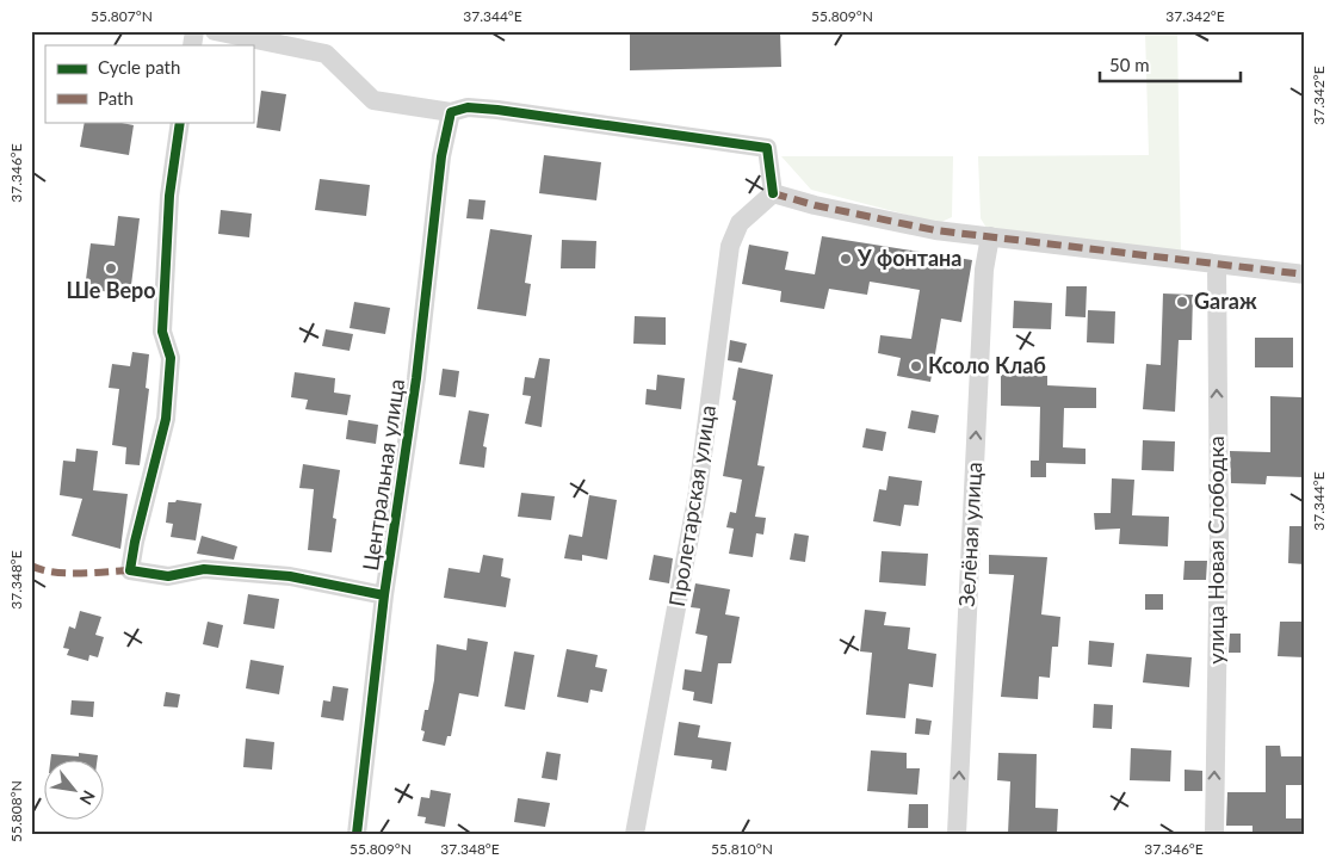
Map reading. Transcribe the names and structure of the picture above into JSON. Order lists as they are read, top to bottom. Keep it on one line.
{"streets":{"street":["Центральная улица","Пролетарская улица","Зелёная улица","улица Новая Слободка"]},"one_way":["Зелёная улица","улица Новая Слободка"],"places":["У фонтана","Ше Веро","Garaж","Ксоло Клаб"],"legend":["Cycle path","Path"],"scale_bar":"50 m","north":"bottom right","coordinates":["55.807°N","37.344°E","55.809°N","37.342°E","37.346°E","37.348°E","55.808°N","55.810°N"]}
